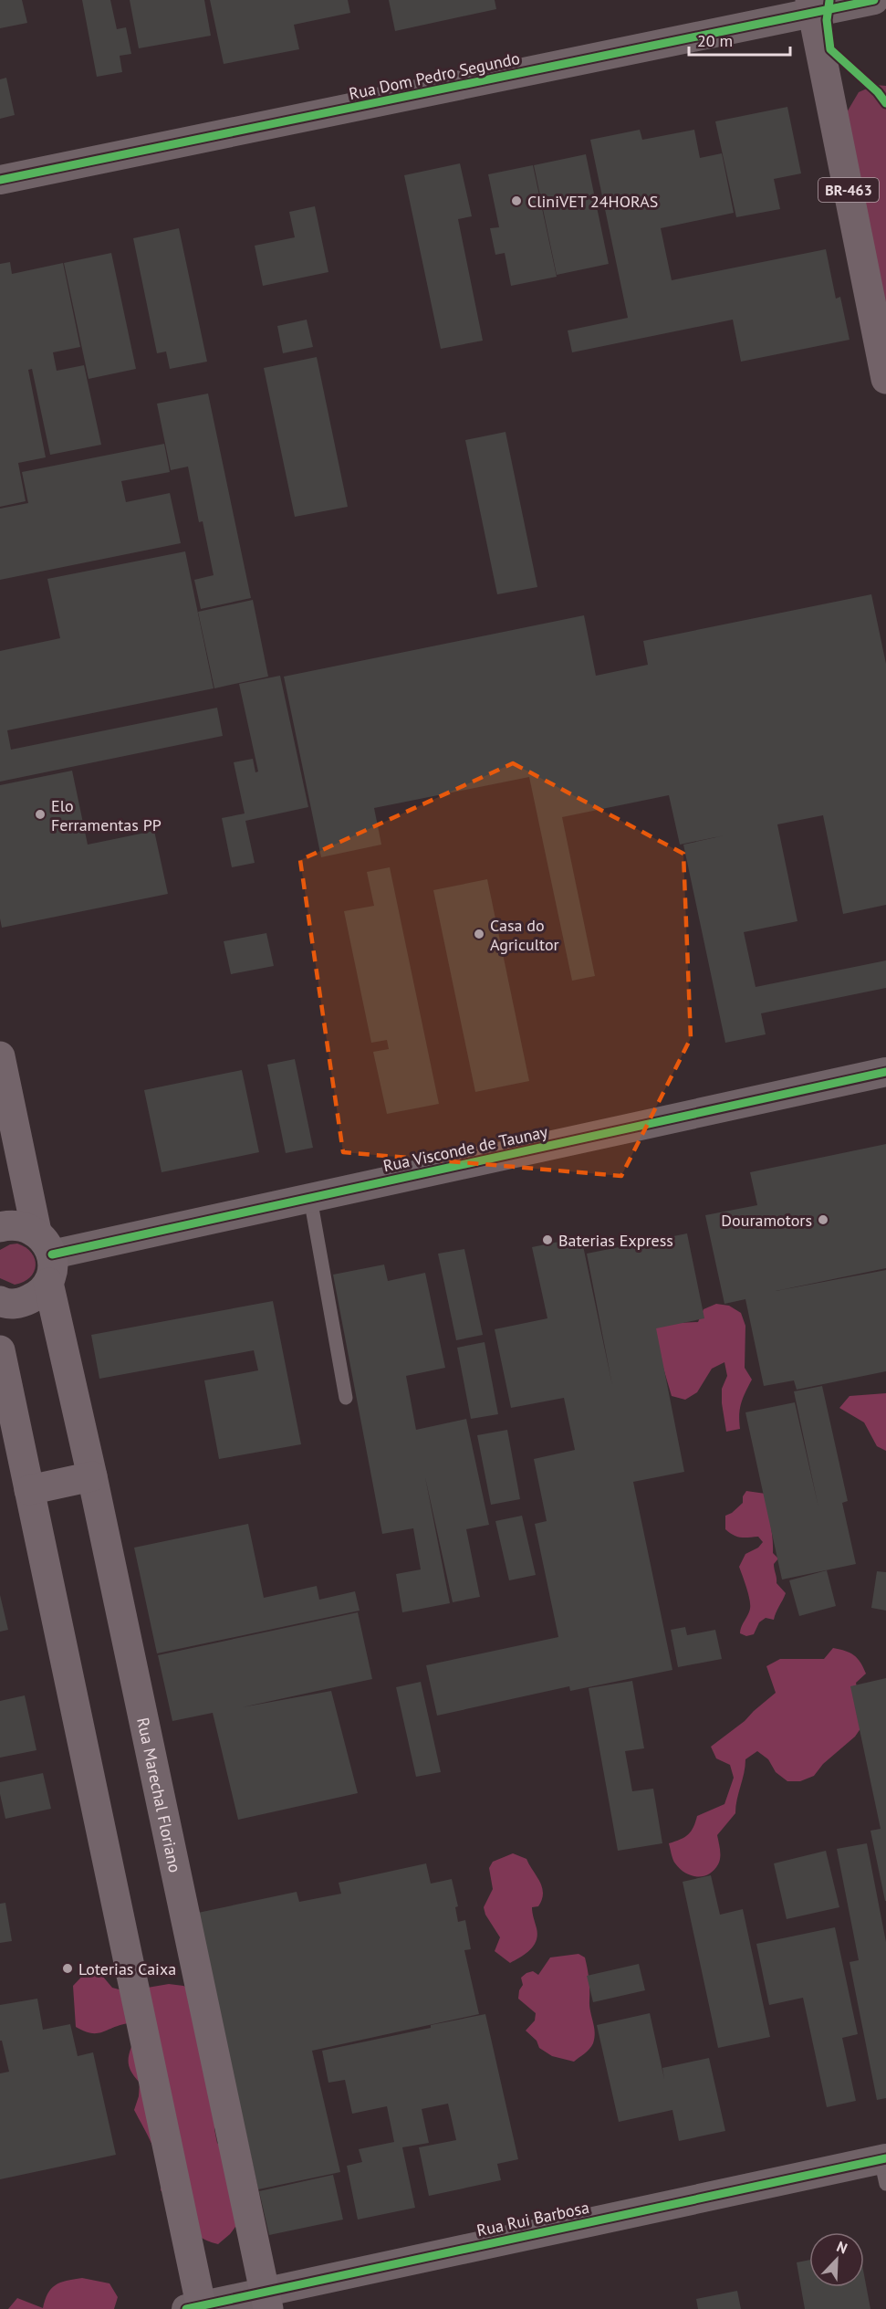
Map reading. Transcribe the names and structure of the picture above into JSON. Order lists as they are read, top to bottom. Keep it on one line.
{"streets":{"main road":["BR-463","Rua Marechal Floriano"],"street":["Rua Dom Pedro Segundo","Rua Visconde de Taunay","Rua Rui Barbosa"]},"crossings":[["Rua Dom Pedro Segundo","BR-463"],["Rua Visconde de Taunay","Rua Marechal Floriano"],["Rua Marechal Floriano","Rua Rui Barbosa"]],"places":["CliniVET 24HORAS","Elo Ferramentas PP","Casa do Agricultor","Douramotors","Baterias Express","Loterias Caixa"],"scale_bar":"20 m","north":"top right"}
